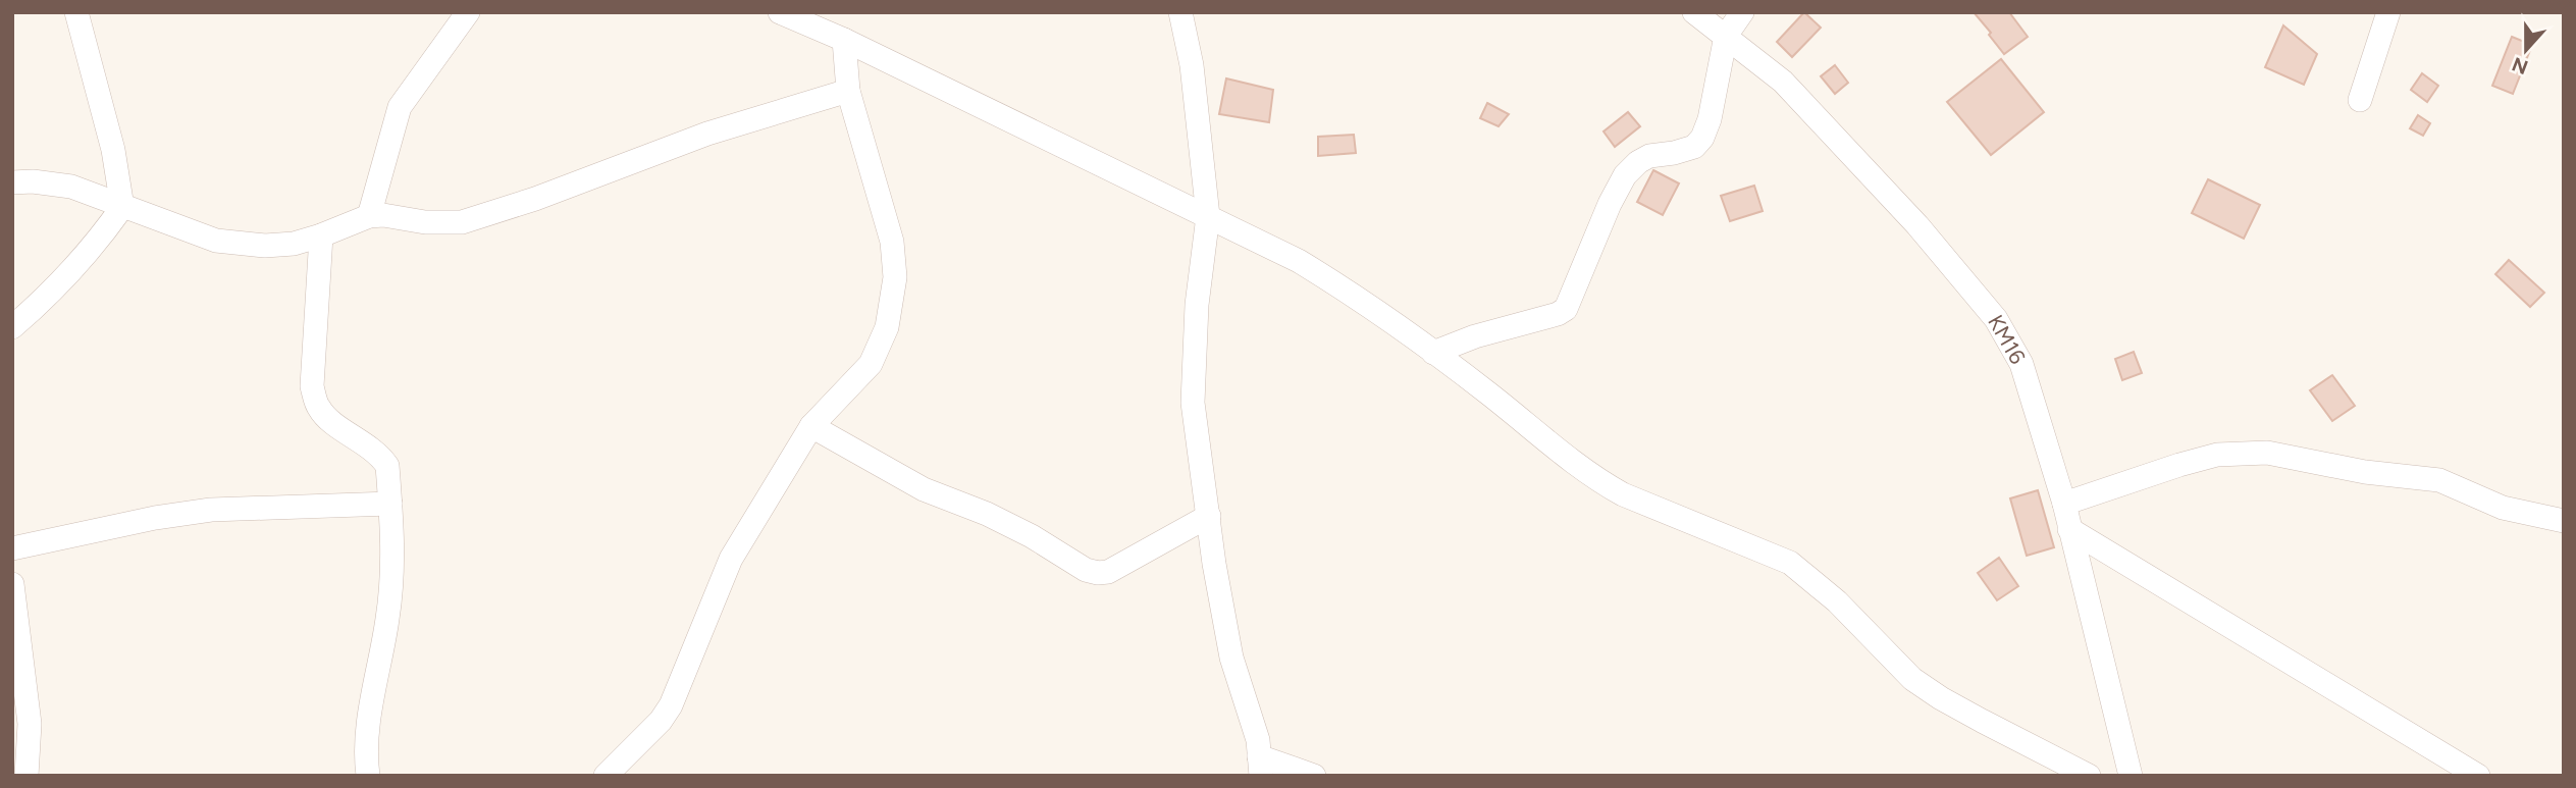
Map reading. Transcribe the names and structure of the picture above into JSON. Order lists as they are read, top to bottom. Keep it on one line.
{"streets":{"street":["KM16"]},"north":"bottom"}
